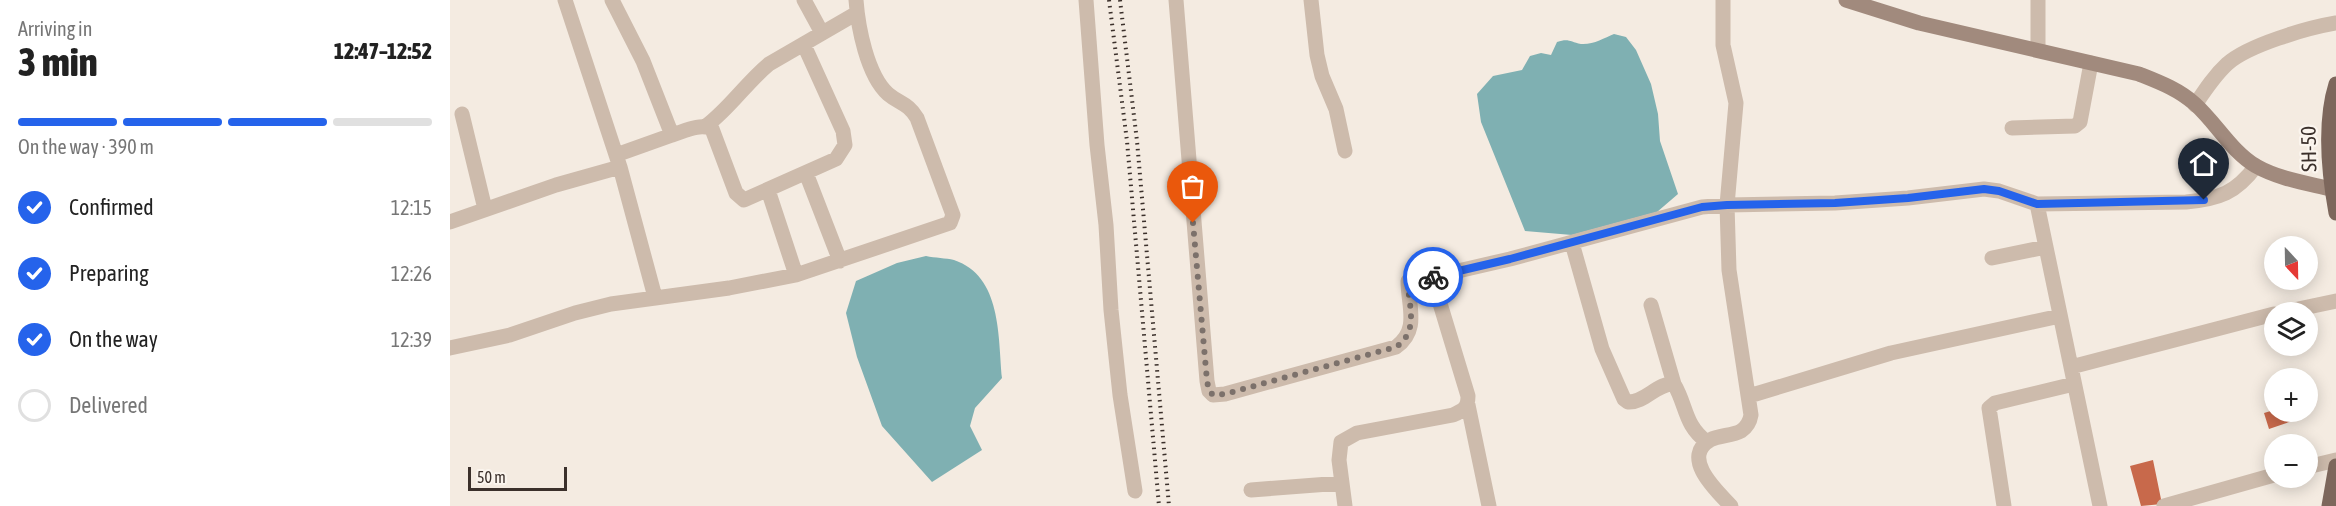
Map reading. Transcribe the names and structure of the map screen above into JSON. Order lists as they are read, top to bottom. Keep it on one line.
{"streets":{"main road":["SH-50"]},"scale_bar":"50 m","north":"bottom","page":{"heading":["3 min","Arriving in","12:47–12:52"],"bar":"On the way · 390 m","list":[["Confirmed","12:15"],["Preparing","12:26"],["On the way","12:39"],"Delivered"],"map_buttons":["+","−"],"scale":"50 m"}}
